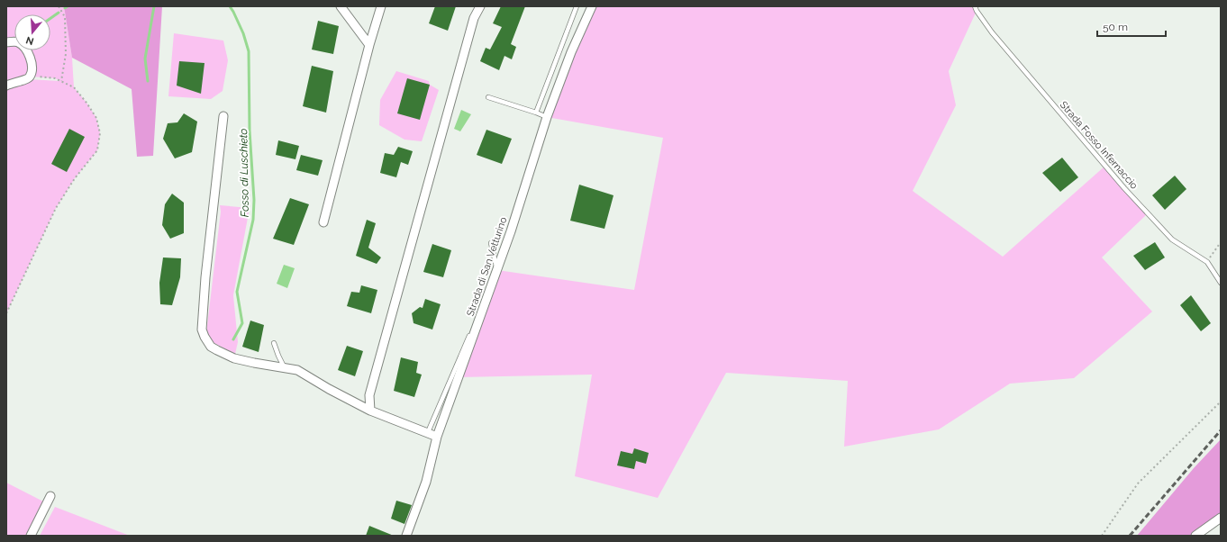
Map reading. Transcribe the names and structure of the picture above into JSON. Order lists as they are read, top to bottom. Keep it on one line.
{"streets":{"street":["Strada di San Vetturino"],"lane":["Strada Fosso Infernaccio"]},"water":["Fosso di Luschieto"],"scale_bar":"50 m","north":"bottom"}
